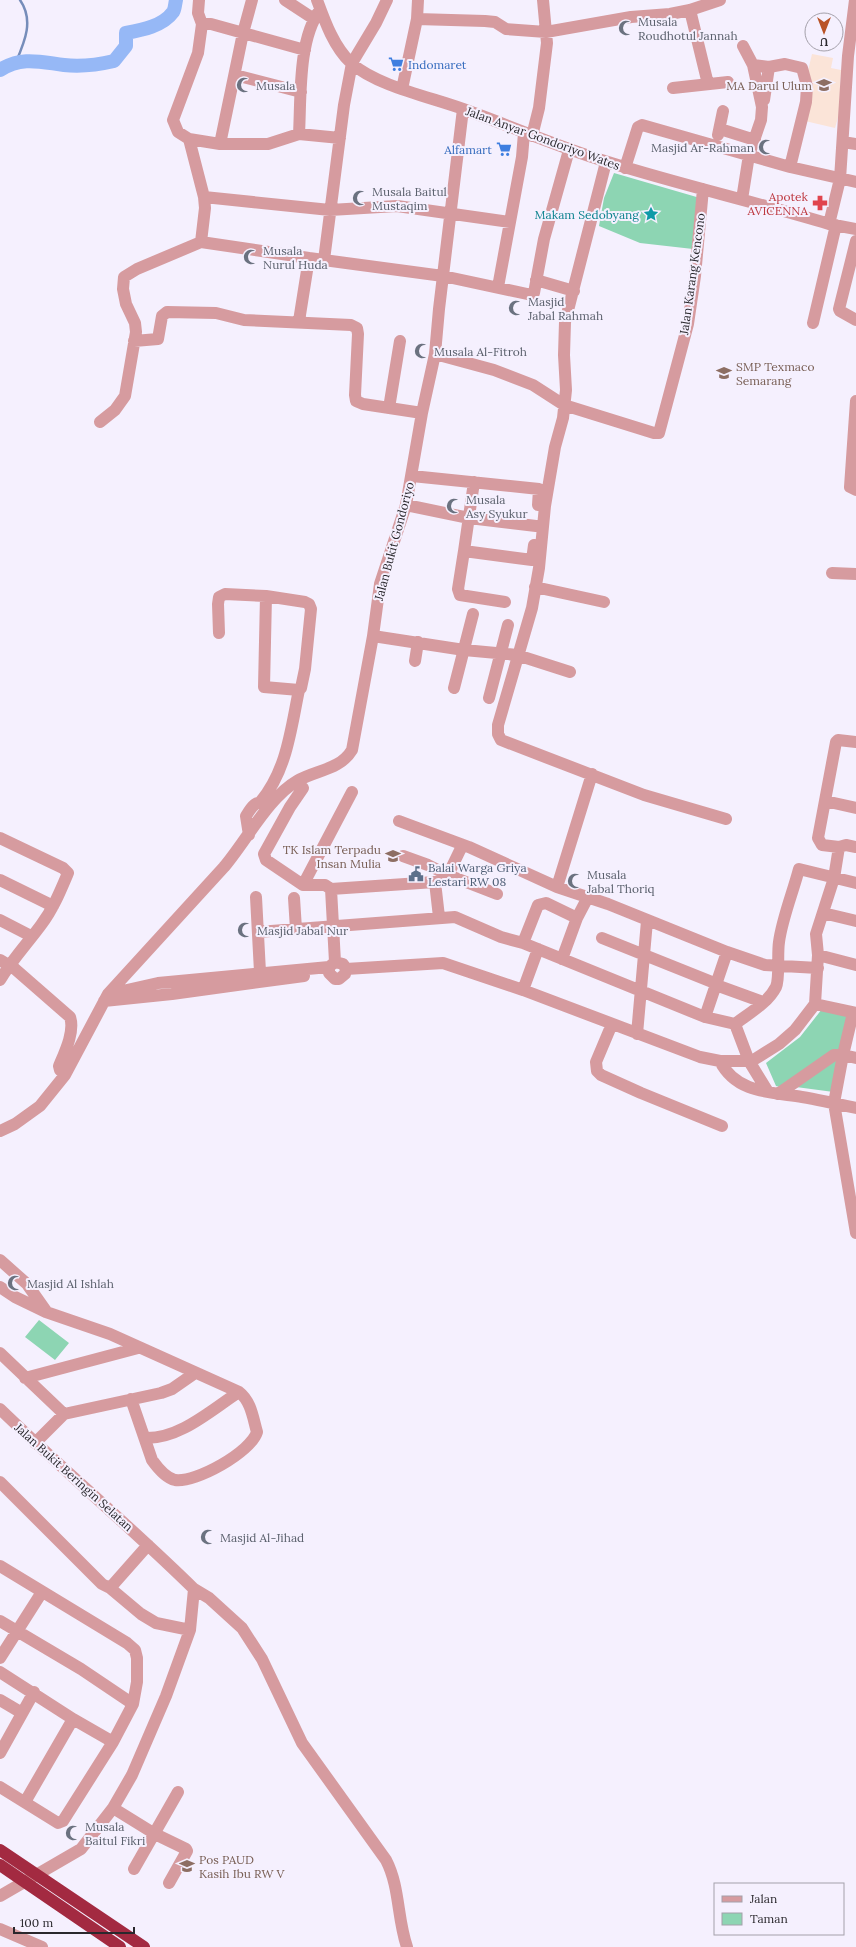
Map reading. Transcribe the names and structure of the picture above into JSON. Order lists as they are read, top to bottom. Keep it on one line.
{"streets":{"street":["Jalan Anyar Gondoriyo Wates","Jalan Karang Kencono","Jalan Bukit Gondoriyo","Jalan Bukit Beringin Selatan"]},"crossings":[["Jalan Anyar Gondoriyo Wates","Jalan Karang Kencono"],["Jalan Anyar Gondoriyo Wates","Jalan Bukit Gondoriyo"]],"places":{"mosque":["Musala Roudhotul Jannah","Musala","Masjid Ar-Rahman","Musala Baitul Mustaqim","Musala Nurul Huda","Masjid Jabal Rahmah","Musala Al-Fitroh","Musala Asy Syukur","Musala Jabal Thoriq","Masjid Jabal Nur","Masjid Al Ishlah","Masjid Al-Jihad","Musala Baitul Fikri"],"supermarket":["Indomaret","Alfamart"],"school or university":["MA Darul Ulum","SMP Texmaco Semarang","TK Islam Terpadu Insan Mulia","Pos PAUD Kasih Ibu RW V"],"pharmacy":["Apotek AVICENNA"],"place":["Makam Sedobyang"],"public building":["Balai Warga Griya Lestari RW 08"]},"legend":["Jalan","Taman"],"scale_bar":"100 m","north":"bottom"}
